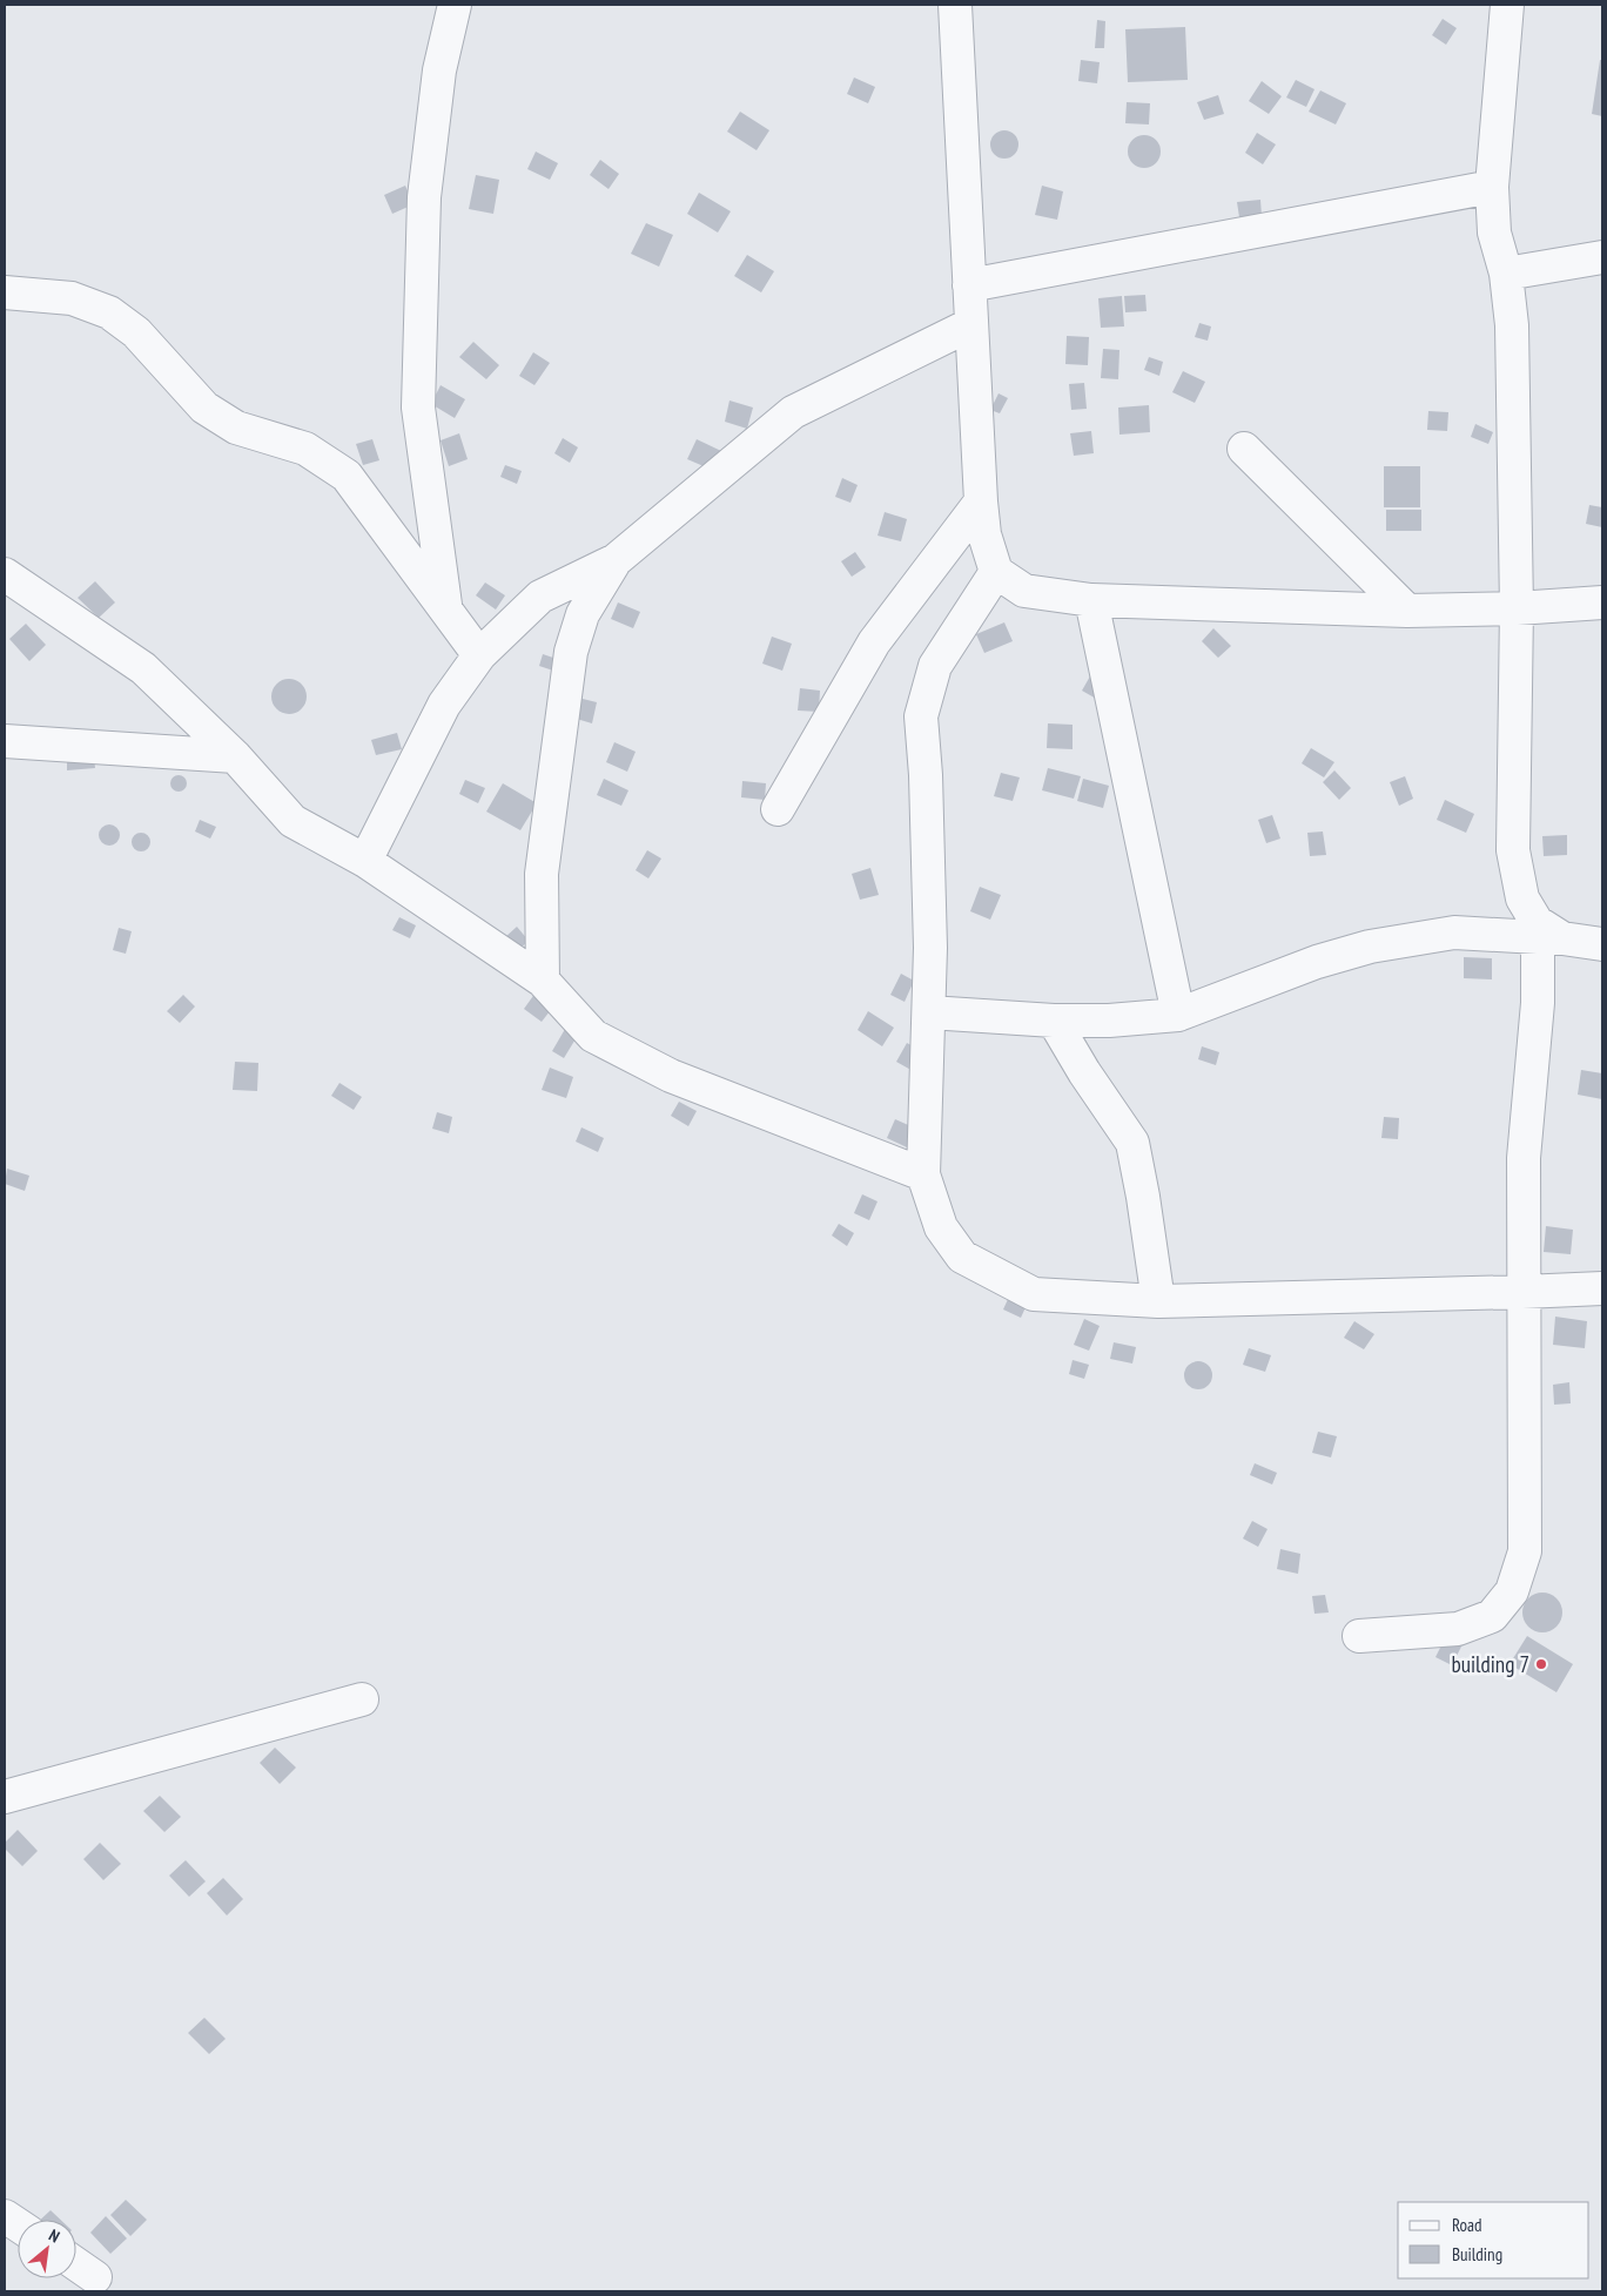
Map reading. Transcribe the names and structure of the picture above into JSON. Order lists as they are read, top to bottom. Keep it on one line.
{"places":["building 7"],"legend":["Road","Building"],"north":"top right"}
